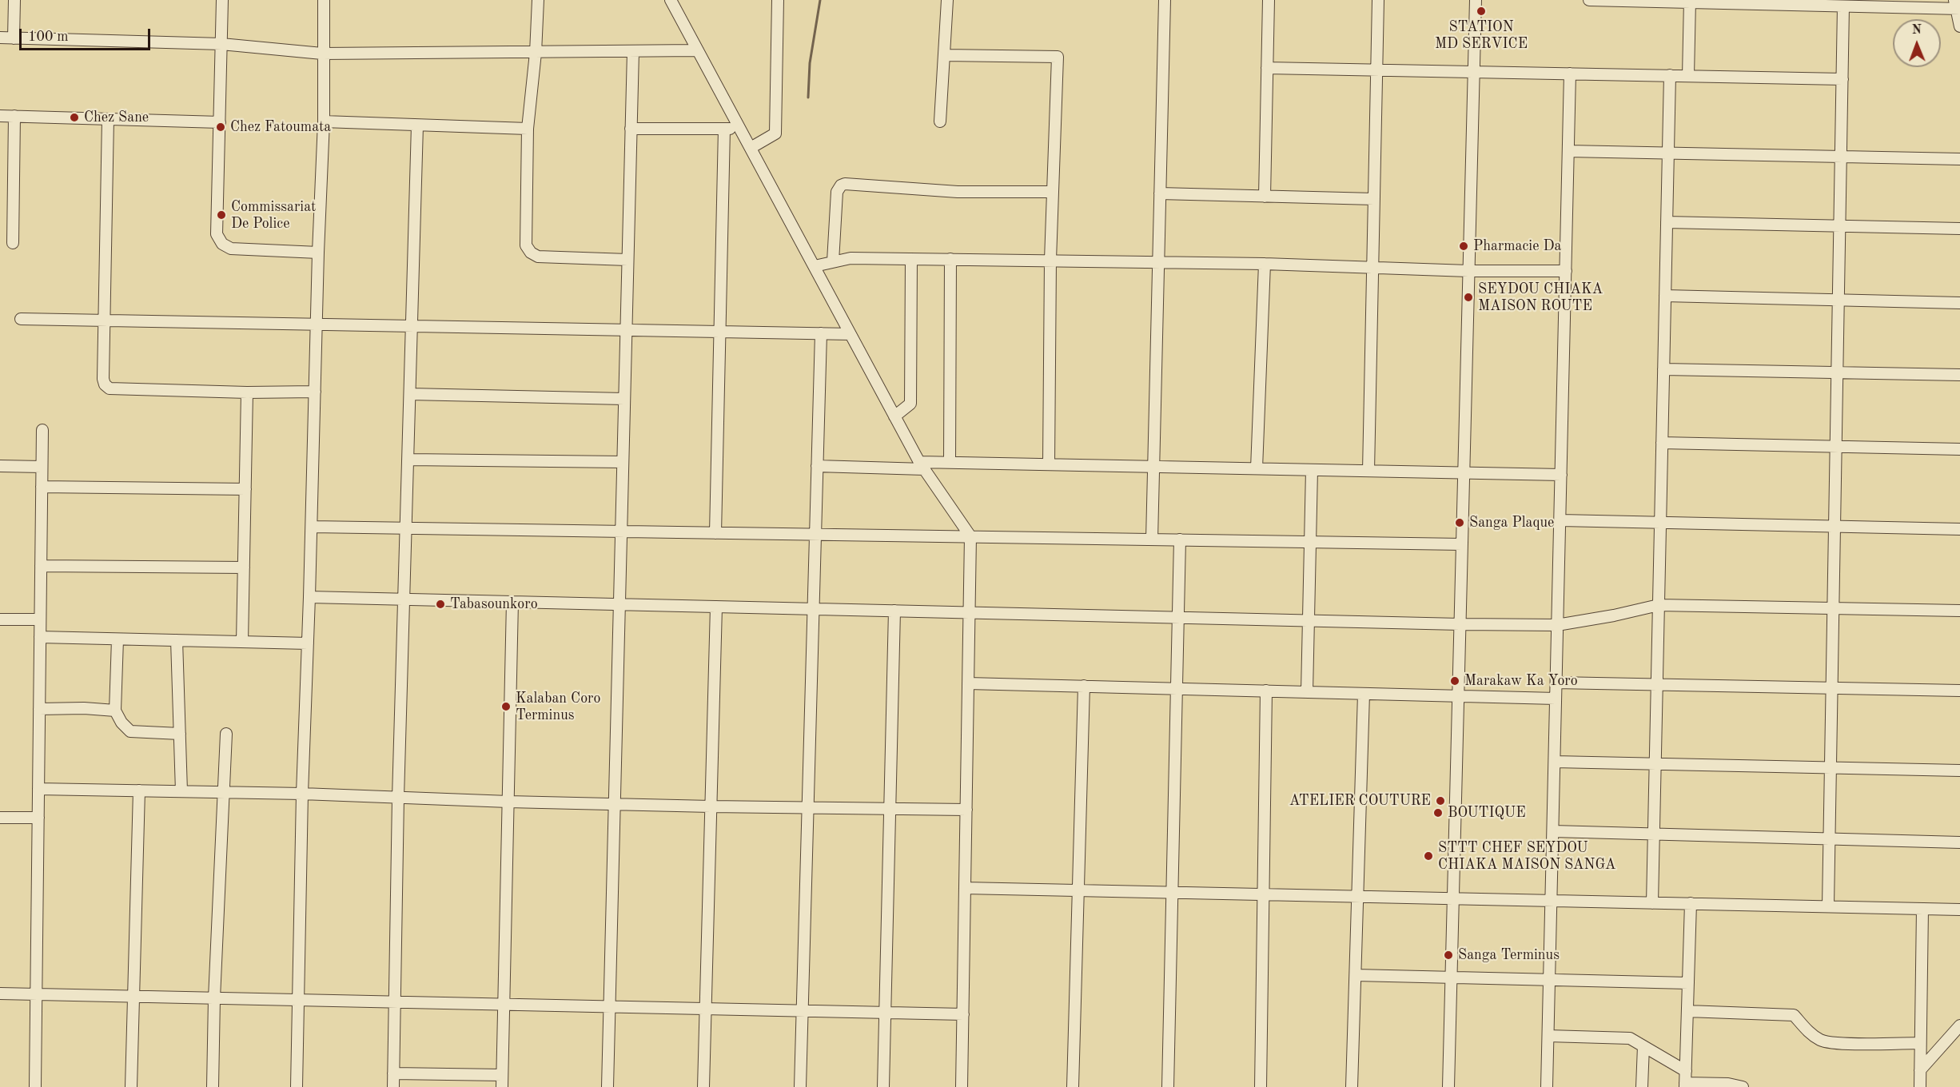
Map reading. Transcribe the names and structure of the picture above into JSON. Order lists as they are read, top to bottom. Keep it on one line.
{"places":["STATION MD SERVICE","Chez Sane","Chez Fatoumata","Commissariat De Police","Pharmacie Da","SEYDOU CHIAKA MAISON ROUTE","Sanga Plaque","Tabasounkoro","Marakaw Ka Yoro","Kalaban Coro Terminus","ATELIER COUTURE","BOUTIQUE","STTT CHEF SEYDOU CHIAKA MAISON SANGA","Sanga Terminus"],"scale_bar":"100 m","north":"top"}
